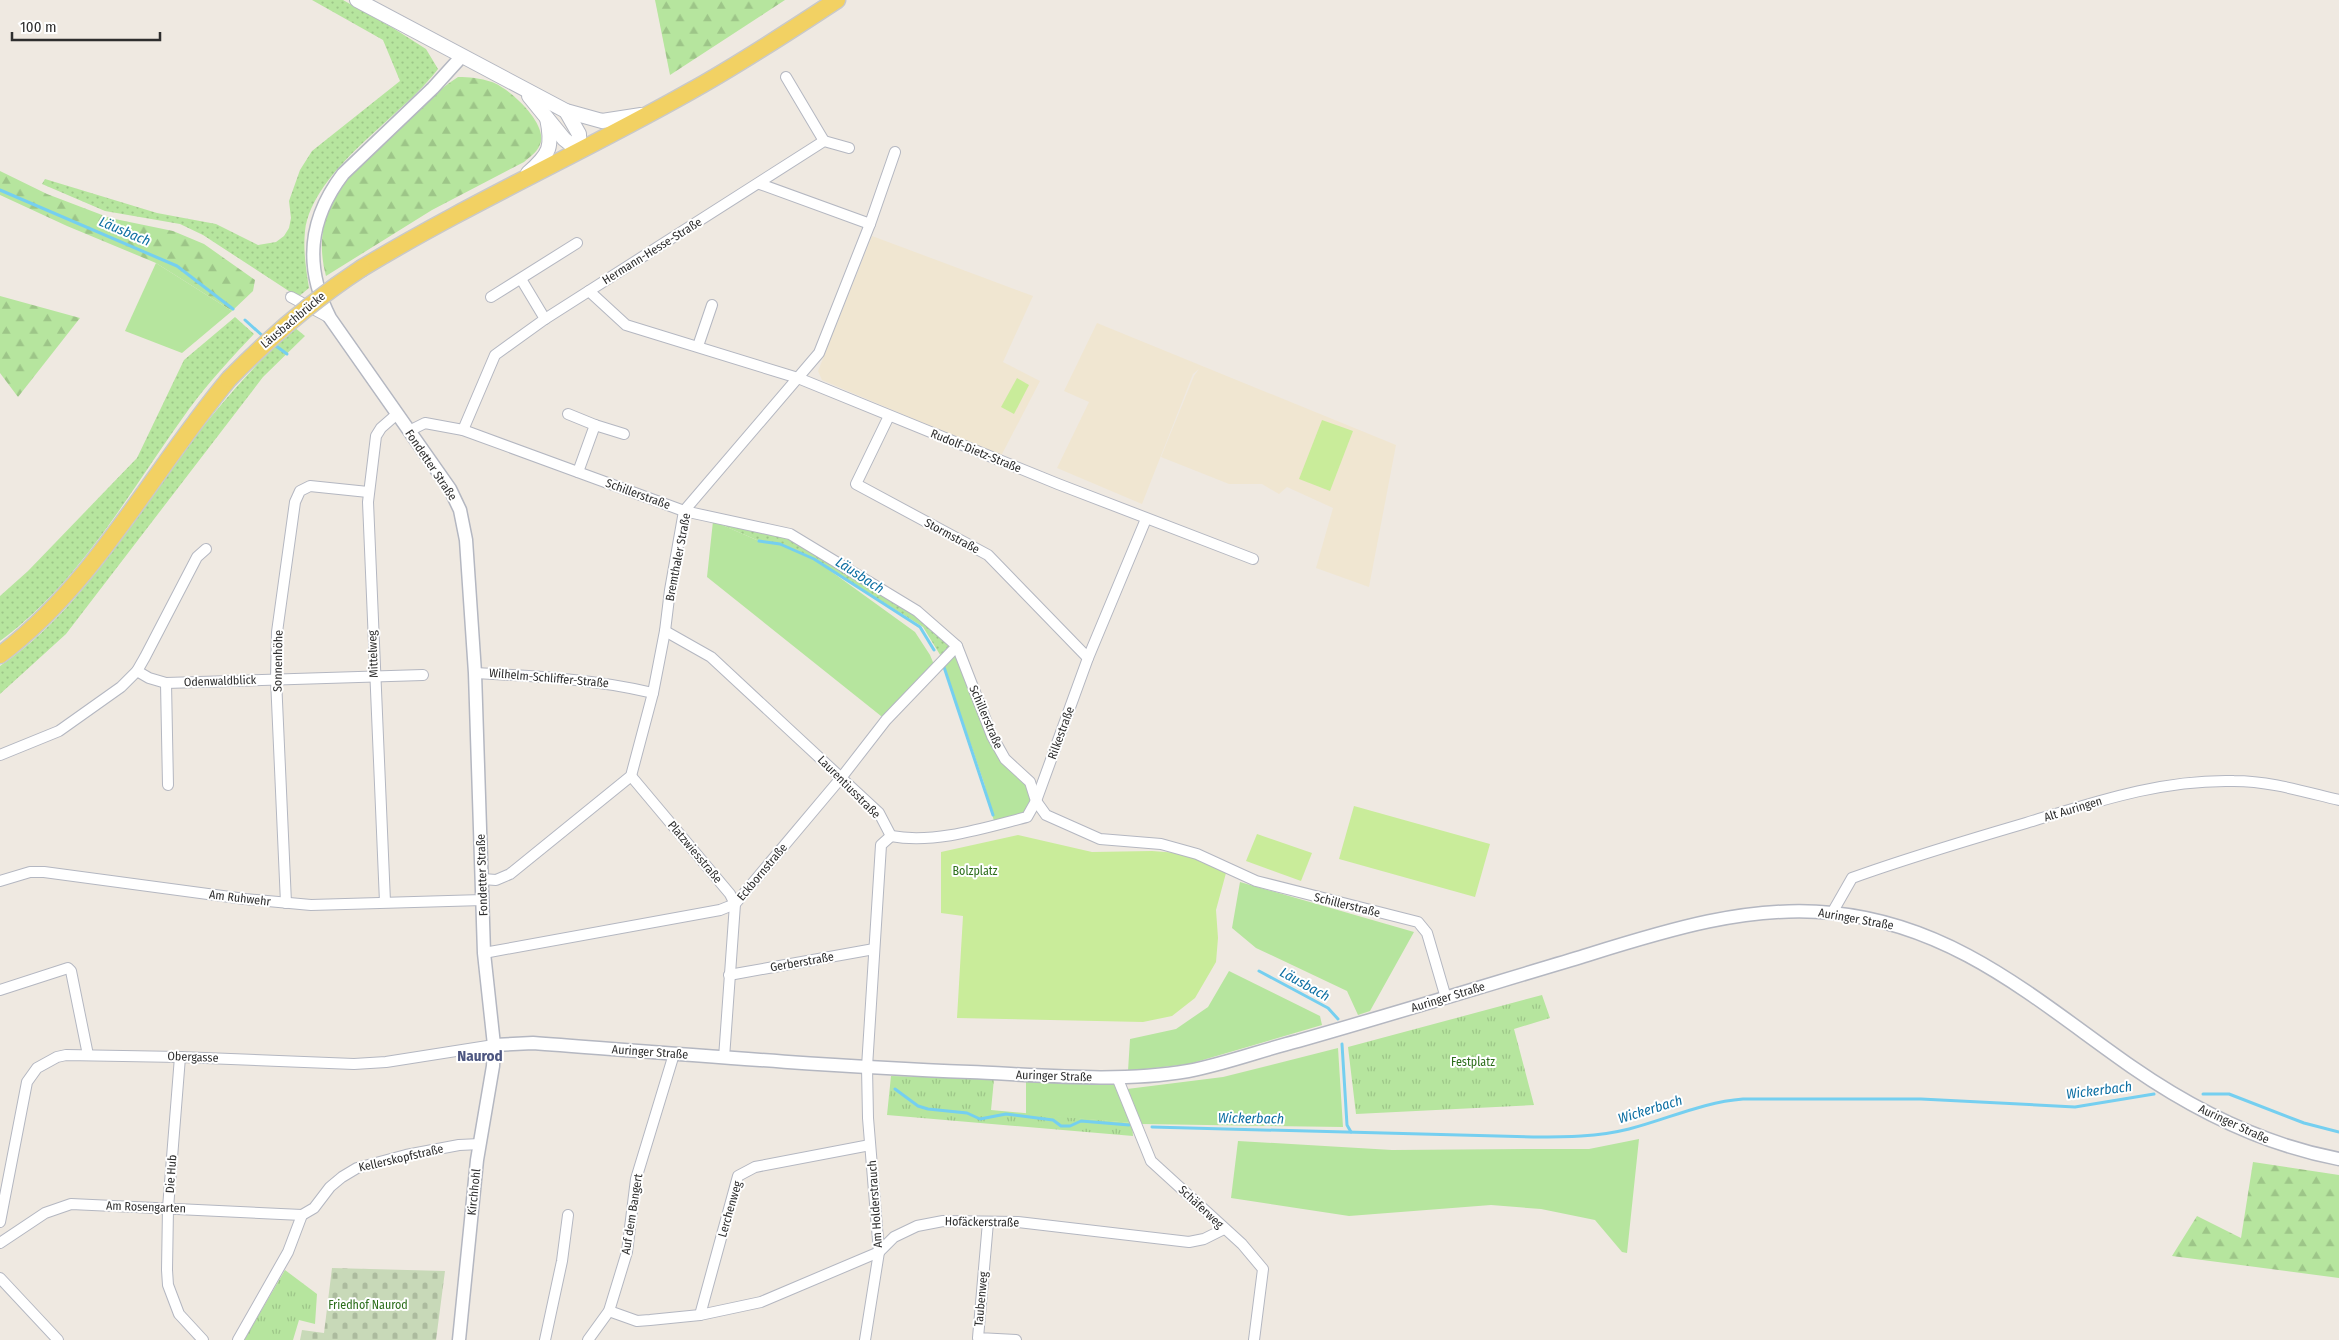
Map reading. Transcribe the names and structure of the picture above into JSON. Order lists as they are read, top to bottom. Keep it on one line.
{"streets":{"main road":["Läusbachbrücke"],"street":["Hermann-Hesse-Straße","Rudolf-Dietz-Straße","Fondetter Straße","Schillerstraße","Stormstraße","Bremthaler Straße","Mittelweg","Sonnenhöhe","Wilhelm-Schliffer-Straße","Odenwaldblick","Rilkestraße","Laurentiusstraße","Alt Auringen","Platzwiesstraße","Eckbornstraße","Am Ruhwehr","Auringer Straße","Gerberstraße","Obergasse","Kellerskopfstraße","Die Hub","Kirchhohl","Am Holderstrauch","Am Rosengarten","Schäferweg","Lerchenweg","Auf dem Bangert","Hofäckerstraße","Taubenweg"]},"crossings":[["Hermann-Hesse-Straße","Rudolf-Dietz-Straße"],["Hermann-Hesse-Straße","Schillerstraße"],["Rudolf-Dietz-Straße","Stormstraße"],["Rudolf-Dietz-Straße","Bremthaler Straße"],["Rudolf-Dietz-Straße","Rilkestraße"],["Fondetter Straße","Schillerstraße"],["Fondetter Straße","Mittelweg"],["Fondetter Straße","Wilhelm-Schliffer-Straße"],["Fondetter Straße","Eckbornstraße"],["Fondetter Straße","Am Ruhwehr"],["Fondetter Straße","Auringer Straße"],["Fondetter Straße","Obergasse"],["Fondetter Straße","Kirchhohl"],["Schillerstraße","Bremthaler Straße"],["Schillerstraße","Rilkestraße"],["Schillerstraße","Eckbornstraße"],["Schillerstraße","Auringer Straße"],["Stormstraße","Rilkestraße"],["Bremthaler Straße","Wilhelm-Schliffer-Straße"],["Bremthaler Straße","Laurentiusstraße"],["Bremthaler Straße","Platzwiesstraße"],["Mittelweg","Sonnenhöhe"],["Mittelweg","Odenwaldblick"],["Mittelweg","Am Ruhwehr"],["Sonnenhöhe","Odenwaldblick"],["Sonnenhöhe","Am Ruhwehr"],["Rilkestraße","Laurentiusstraße"],["Laurentiusstraße","Eckbornstraße"],["Alt Auringen","Auringer Straße"],["Platzwiesstraße","Eckbornstraße"],["Auringer Straße","Obergasse"],["Auringer Straße","Kirchhohl"],["Auringer Straße","Am Holderstrauch"],["Auringer Straße","Schäferweg"],["Auringer Straße","Auf dem Bangert"],["Obergasse","Die Hub"],["Obergasse","Kirchhohl"],["Kellerskopfstraße","Kirchhohl"],["Kellerskopfstraße","Am Rosengarten"],["Die Hub","Am Rosengarten"],["Am Holderstrauch","Lerchenweg"],["Am Holderstrauch","Hofäckerstraße"],["Schäferweg","Hofäckerstraße"],["Lerchenweg","Hofäckerstraße"],["Auf dem Bangert","Hofäckerstraße"],["Hofäckerstraße","Taubenweg"]],"districts":["Naurod"],"water":["Läusbach","Wickerbach"],"parks":["Bolzplatz","Festplatz","Friedhof Naurod"],"scale_bar":"100 m"}
